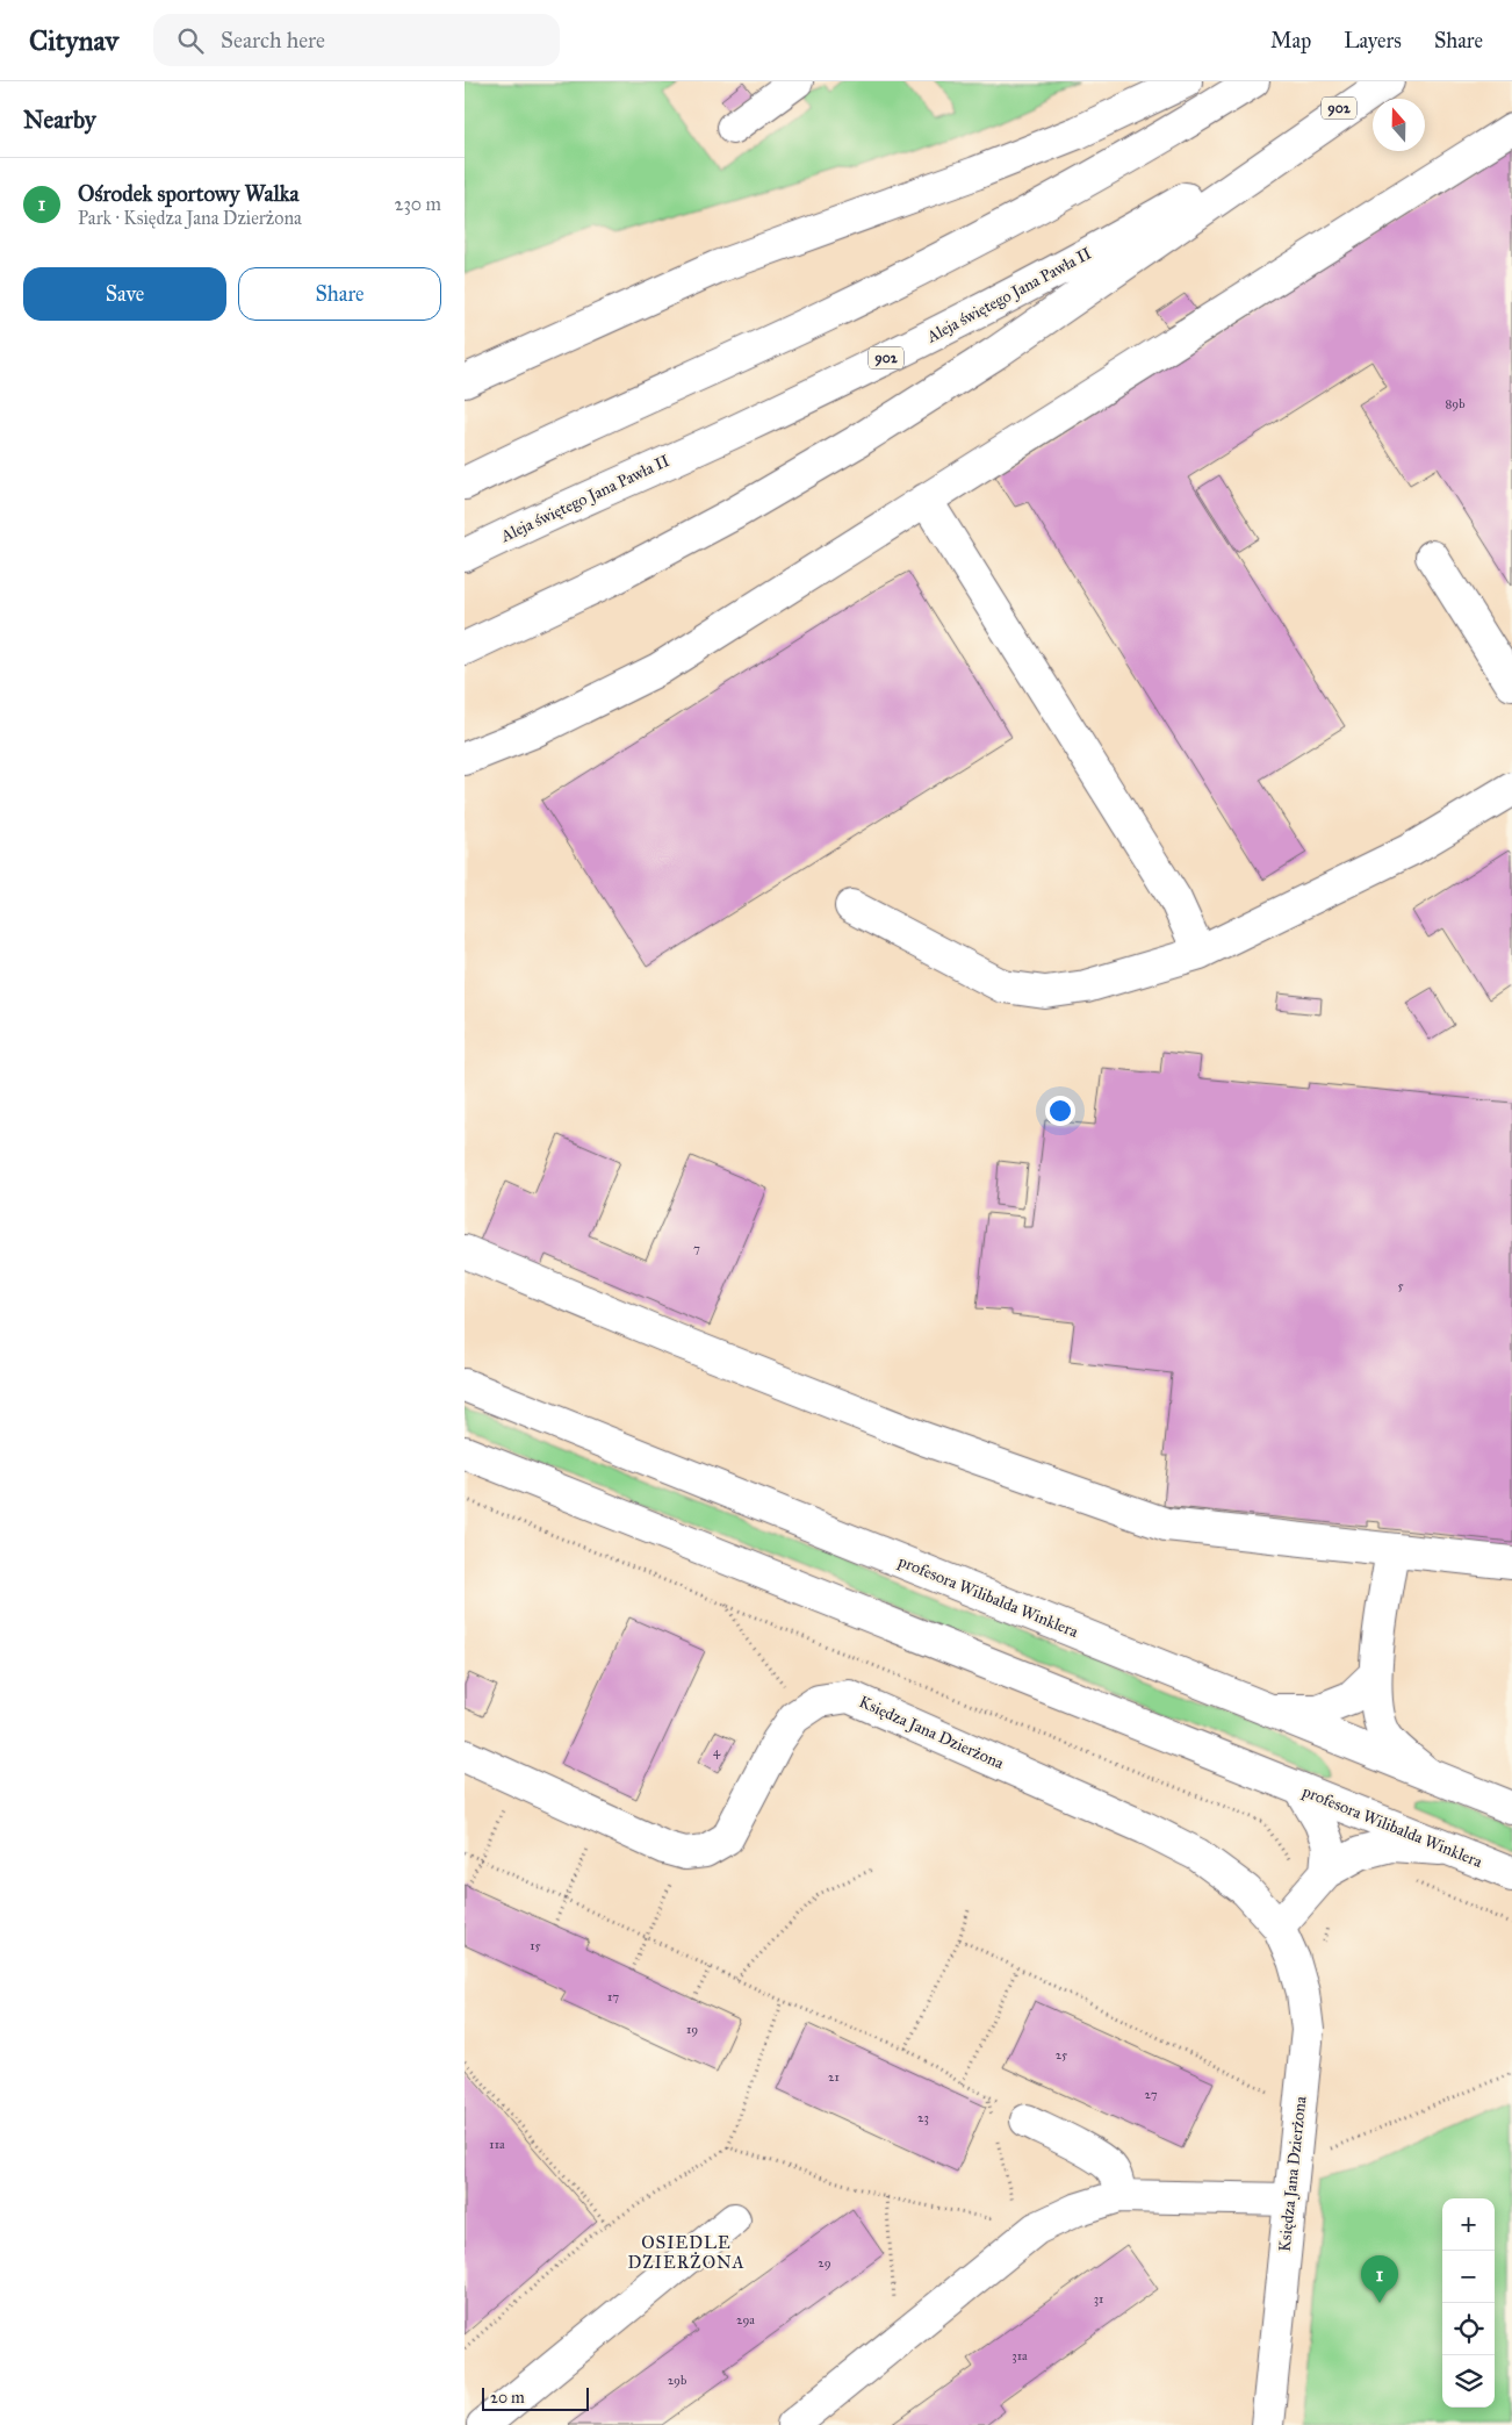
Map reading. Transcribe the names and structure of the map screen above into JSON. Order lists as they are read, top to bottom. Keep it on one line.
{"streets":{"main road":["902","Aleja świętego Jana Pawła II","profesora Wilibalda Winklera","Księdza Jana Dzierżona"]},"districts":["OSIEDLE DZIERŻONA"],"house_numbers":["89b","7","5","4","15","17","19","25","21","27","23","11a","29","31","29a","31a","29b"],"scale_bar":"20 m","north":"top","page":{"header":"Citynav","search":"Search here","nav":["Map","Layers","Share"],"heading":"Nearby","list":[{"mark":"1","name":"Ośrodek sportowy Walka","note":"Park · Księdza Jana Dzierżona","value":"230 m"}],"buttons":["Save","Share"],"map_buttons":["+","−"],"pins":"1","scale":"20 m"}}
